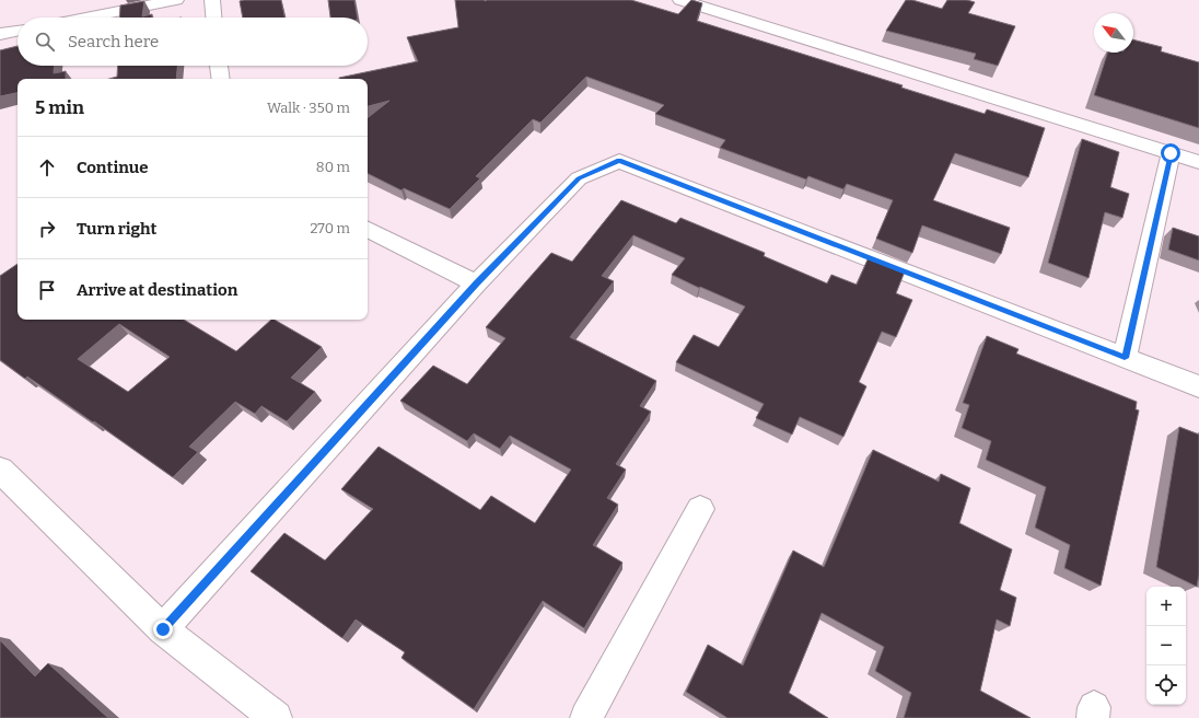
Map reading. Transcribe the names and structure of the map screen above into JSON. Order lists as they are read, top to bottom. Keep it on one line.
{"north":"top left","page":{"search":"Search here","heading":["5 min","Walk · 350 m"],"list":[["Continue","80 m"],["Turn right","270 m"],"Arrive at destination"],"map_buttons":["+","−"]}}
